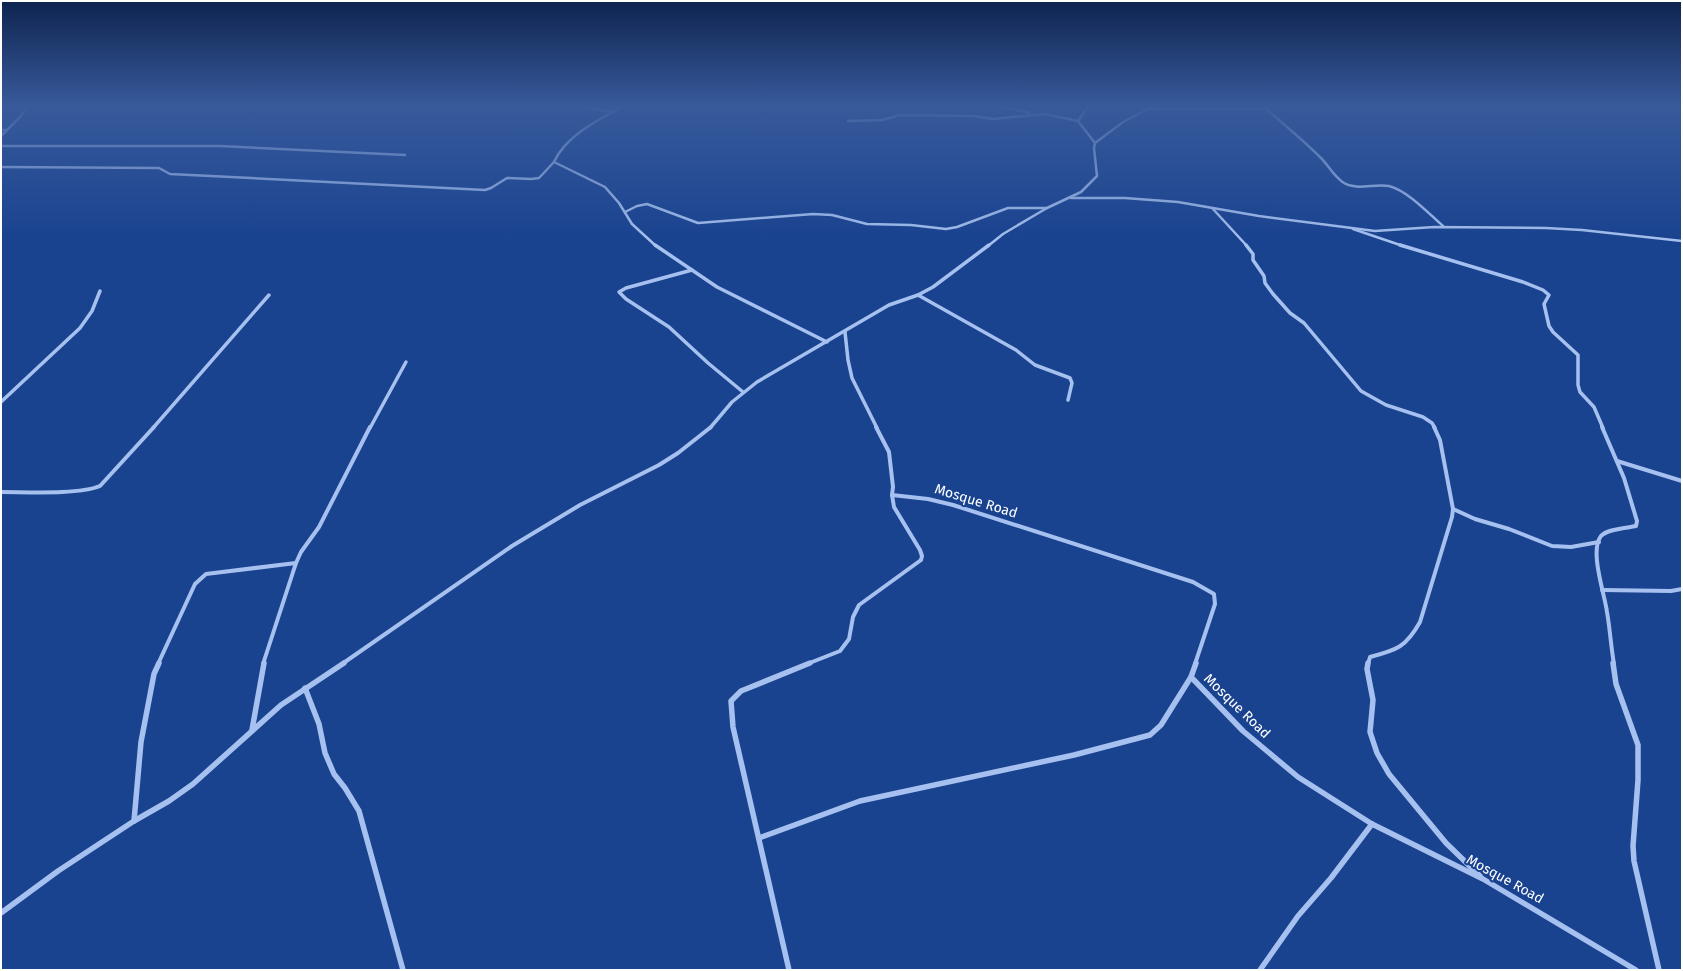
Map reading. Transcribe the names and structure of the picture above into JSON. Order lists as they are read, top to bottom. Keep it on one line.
{"streets":{"street":["Mosque Road"]}}
